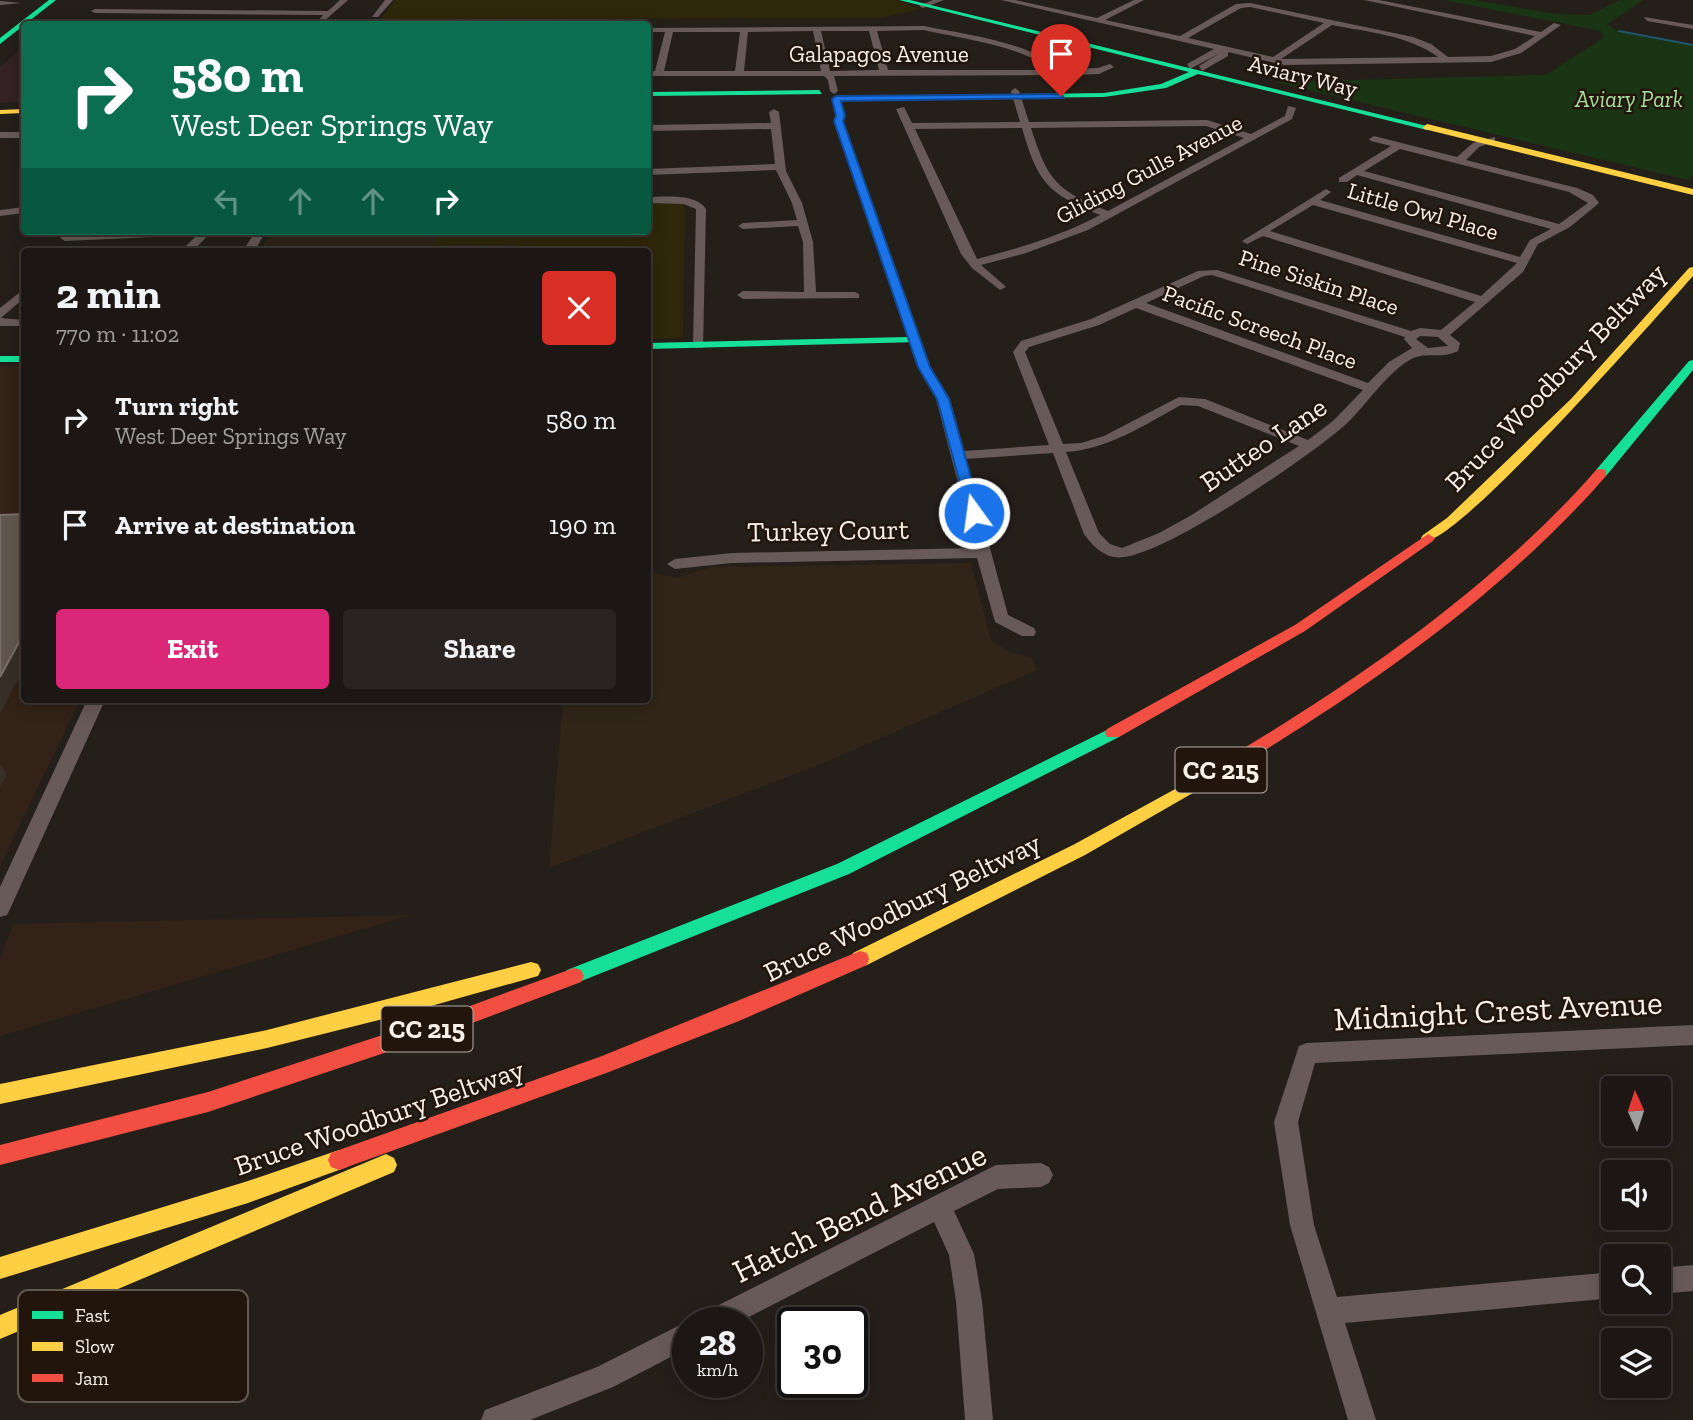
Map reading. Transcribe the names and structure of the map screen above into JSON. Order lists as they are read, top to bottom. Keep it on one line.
{"streets":{"main road":["Aviary Way","Bruce Woodbury Beltway","CC 215"],"street":["Galapagos Avenue","Gliding Gulls Avenue","Little Owl Place","Pine Siskin Place","Pacific Screech Place","Butteo Lane","Turkey Court","Midnight Crest Avenue","Hatch Bend Avenue"]},"crossings":[["Pine Siskin Place","Pacific Screech Place"],["Pacific Screech Place","Butteo Lane"]],"parks":["Aviary Park"],"legend":["Fast","Slow","Jam"],"north":"top","page":{"turn":["580 m","West Deer Springs Way"],"heading":["2 min","770 m · 11:02"],"list":[{"name":"Turn right","note":"West Deer Springs Way","value":"580 m"},{"name":"Arrive at destination","value":"190 m"}],"buttons":["Exit","Share"],"speed":"28 km/h","limit":"30"}}
